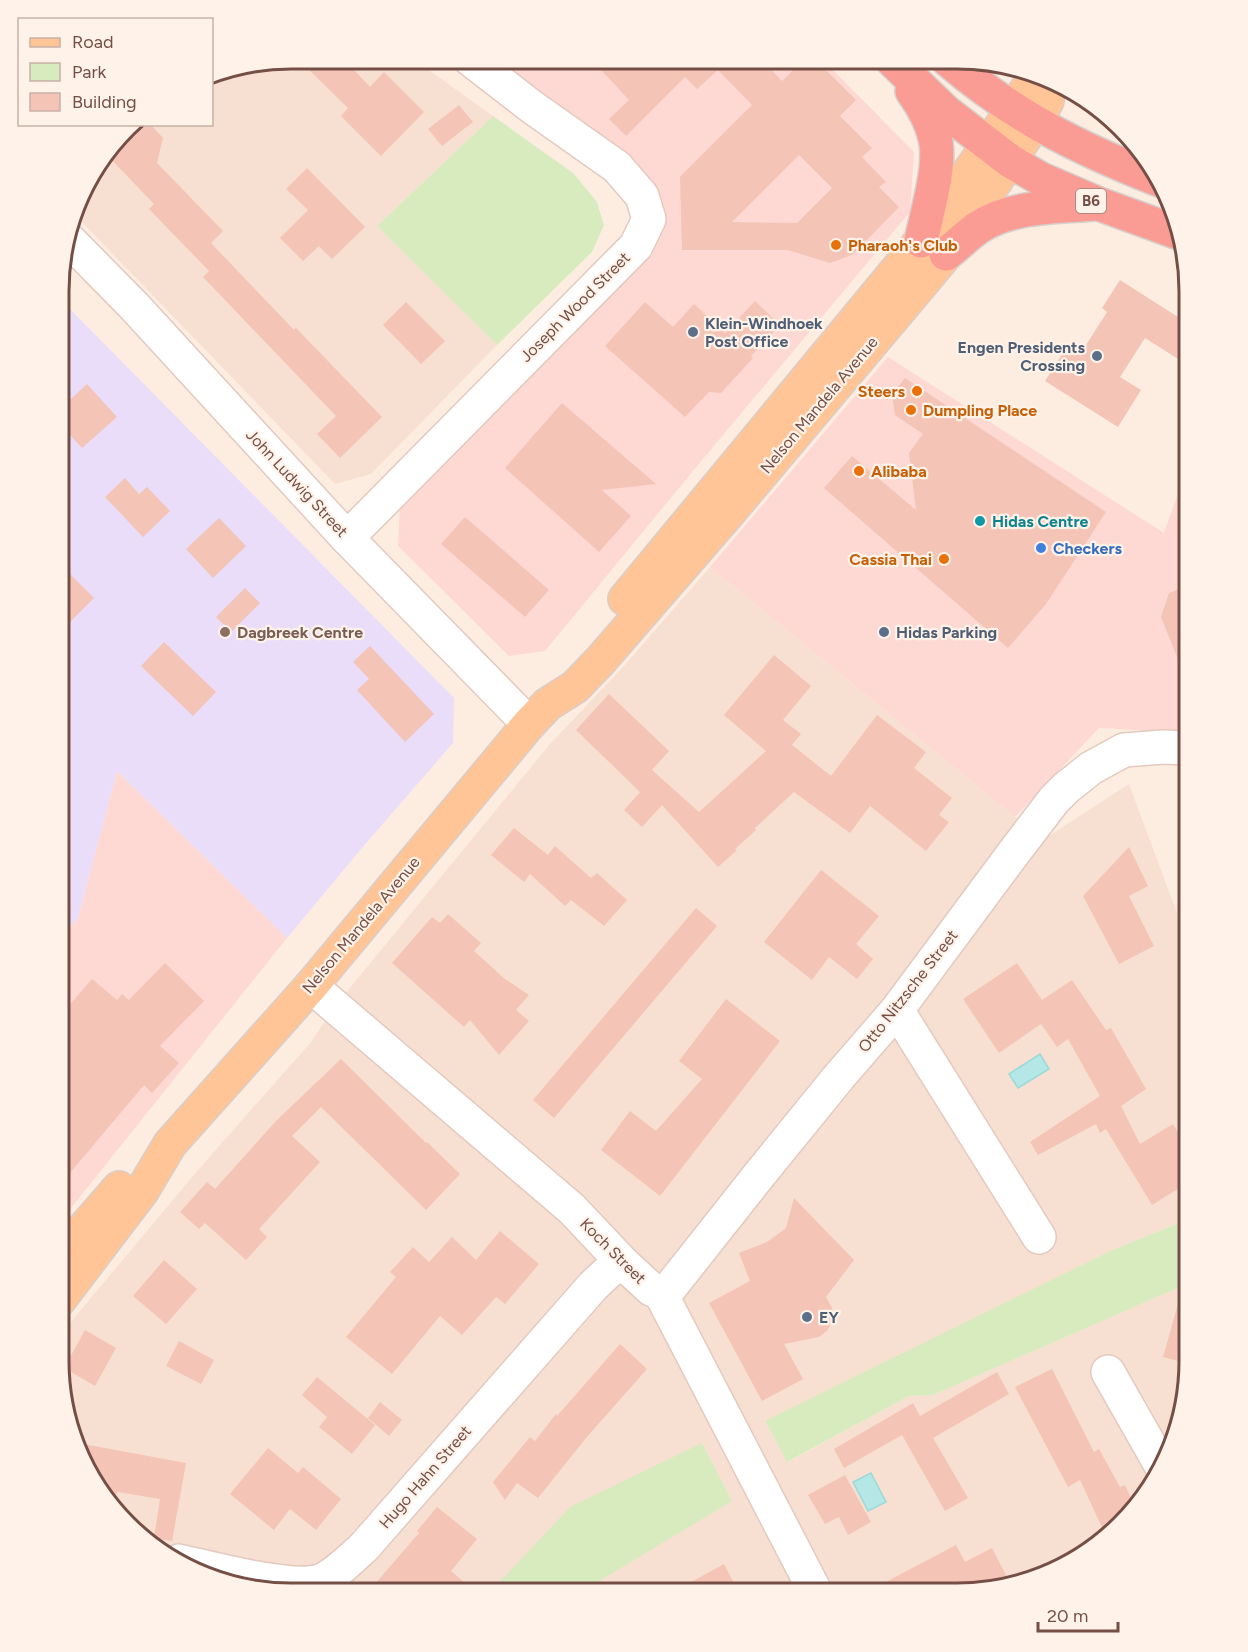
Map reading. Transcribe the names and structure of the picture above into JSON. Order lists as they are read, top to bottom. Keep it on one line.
{"streets":{"highway":["B6"],"main road":["Nelson Mandela Avenue"],"street":["Joseph Wood Street","John Ludwig Street","Otto Nitzsche Street","Koch Street","Hugo Hahn Street"]},"crossings":[["B6","Nelson Mandela Avenue"],["Joseph Wood Street","John Ludwig Street"],["Nelson Mandela Avenue","John Ludwig Street"],["Nelson Mandela Avenue","Koch Street"],["Otto Nitzsche Street","Koch Street"],["Koch Street","Hugo Hahn Street"]],"places":["Pharaoh's Club","Klein-Windhoek Post Office","Engen Presidents Crossing","Steers","Dumpling Place","Alibaba","Hidas Centre","Checkers","Cassia Thai","Dagbreek Centre","Hidas Parking","EY"],"legend":["Road","Park","Building"],"scale_bar":"20 m"}
